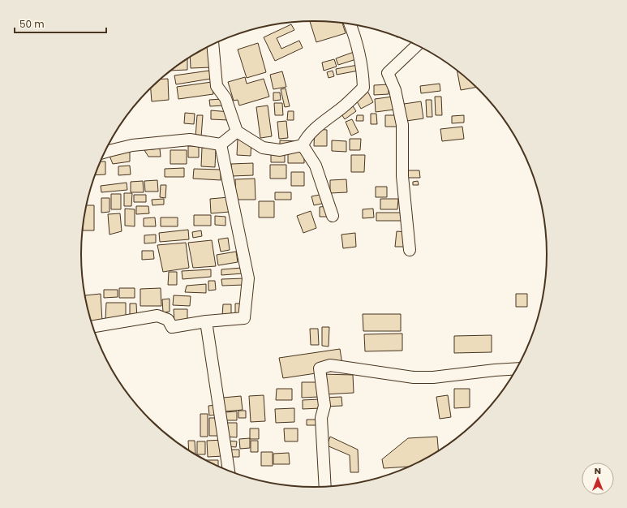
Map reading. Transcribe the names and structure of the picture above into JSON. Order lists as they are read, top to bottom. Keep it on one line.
{"scale_bar":"50 m","north":"top"}
